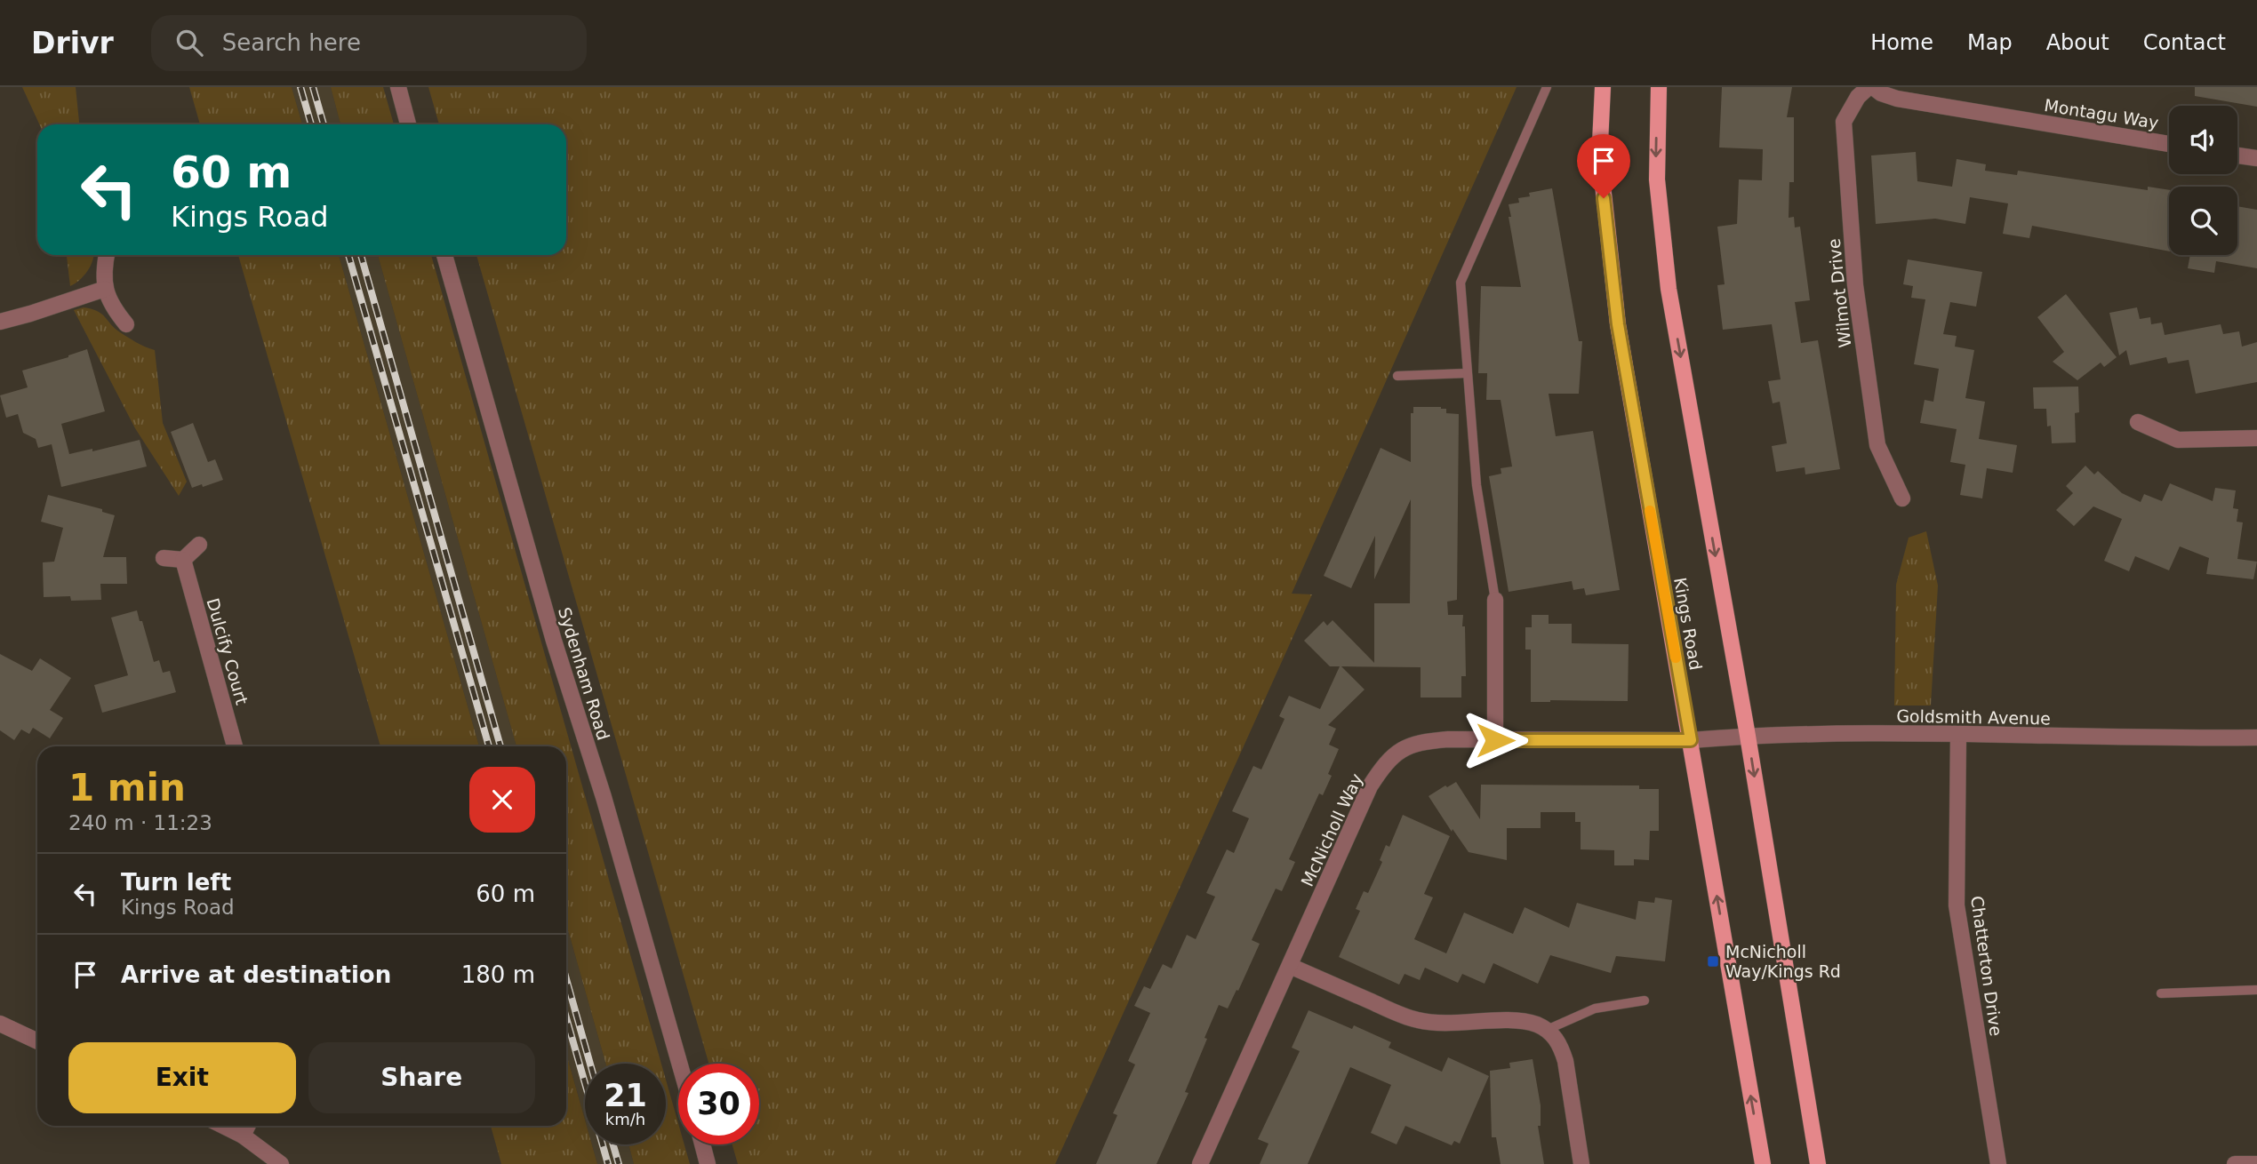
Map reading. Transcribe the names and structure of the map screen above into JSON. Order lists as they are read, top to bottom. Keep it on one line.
{"streets":{"main road":["Kings Road"],"street":["Montagu Way","Wilmot Drive","Dulcify Court","Sydenham Road","Goldsmith Avenue","McNicholl Way","Chatterton Drive"]},"crossings":[["Montagu Way","Wilmot Drive"],["Kings Road","Goldsmith Avenue"],["Kings Road","McNicholl Way"],["Goldsmith Avenue","McNicholl Way"],["Goldsmith Avenue","Chatterton Drive"]],"places":{"transit":["McNicholl Way/Kings Rd"]},"page":{"header":"Drivr","search":"Search here","nav":["Home","Map","About","Contact"],"turn":["60 m","Kings Road"],"heading":["1 min","240 m · 11:23"],"list":[{"name":"Turn left","note":"Kings Road","value":"60 m"},{"name":"Arrive at destination","value":"180 m"}],"buttons":["Exit","Share"],"speed":"21 km/h","limit":"30"}}
